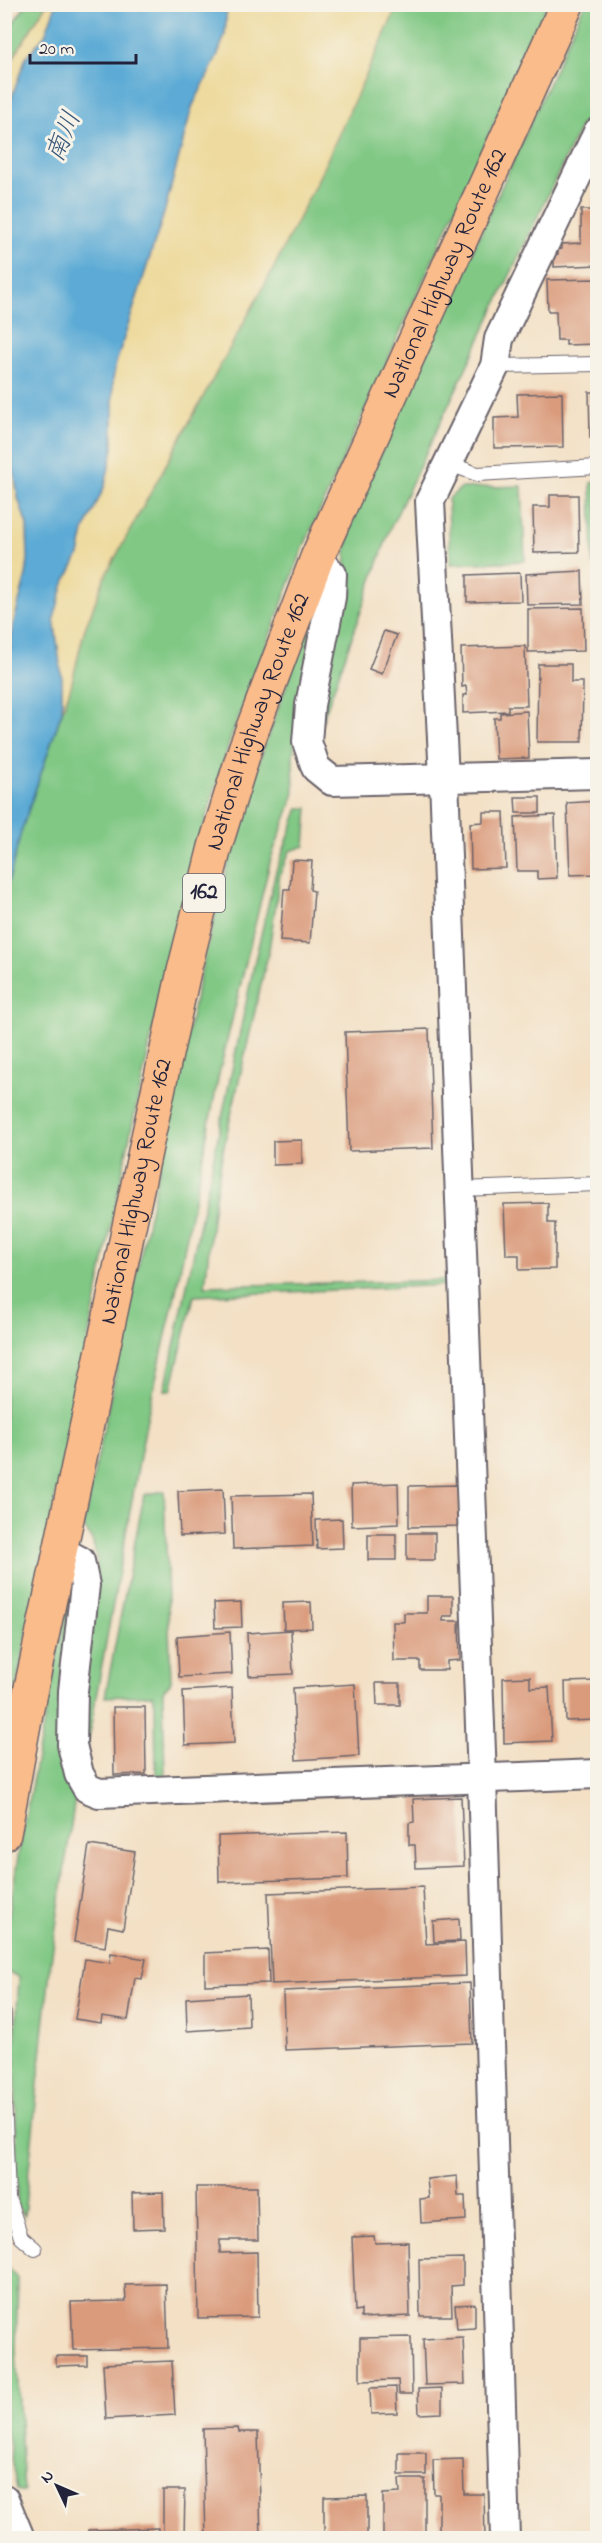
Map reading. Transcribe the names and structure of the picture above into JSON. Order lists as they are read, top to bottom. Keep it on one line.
{"streets":{"highway":["National Highway Route 162","162"]},"water":["南川"],"scale_bar":"20 m","north":"top left"}
